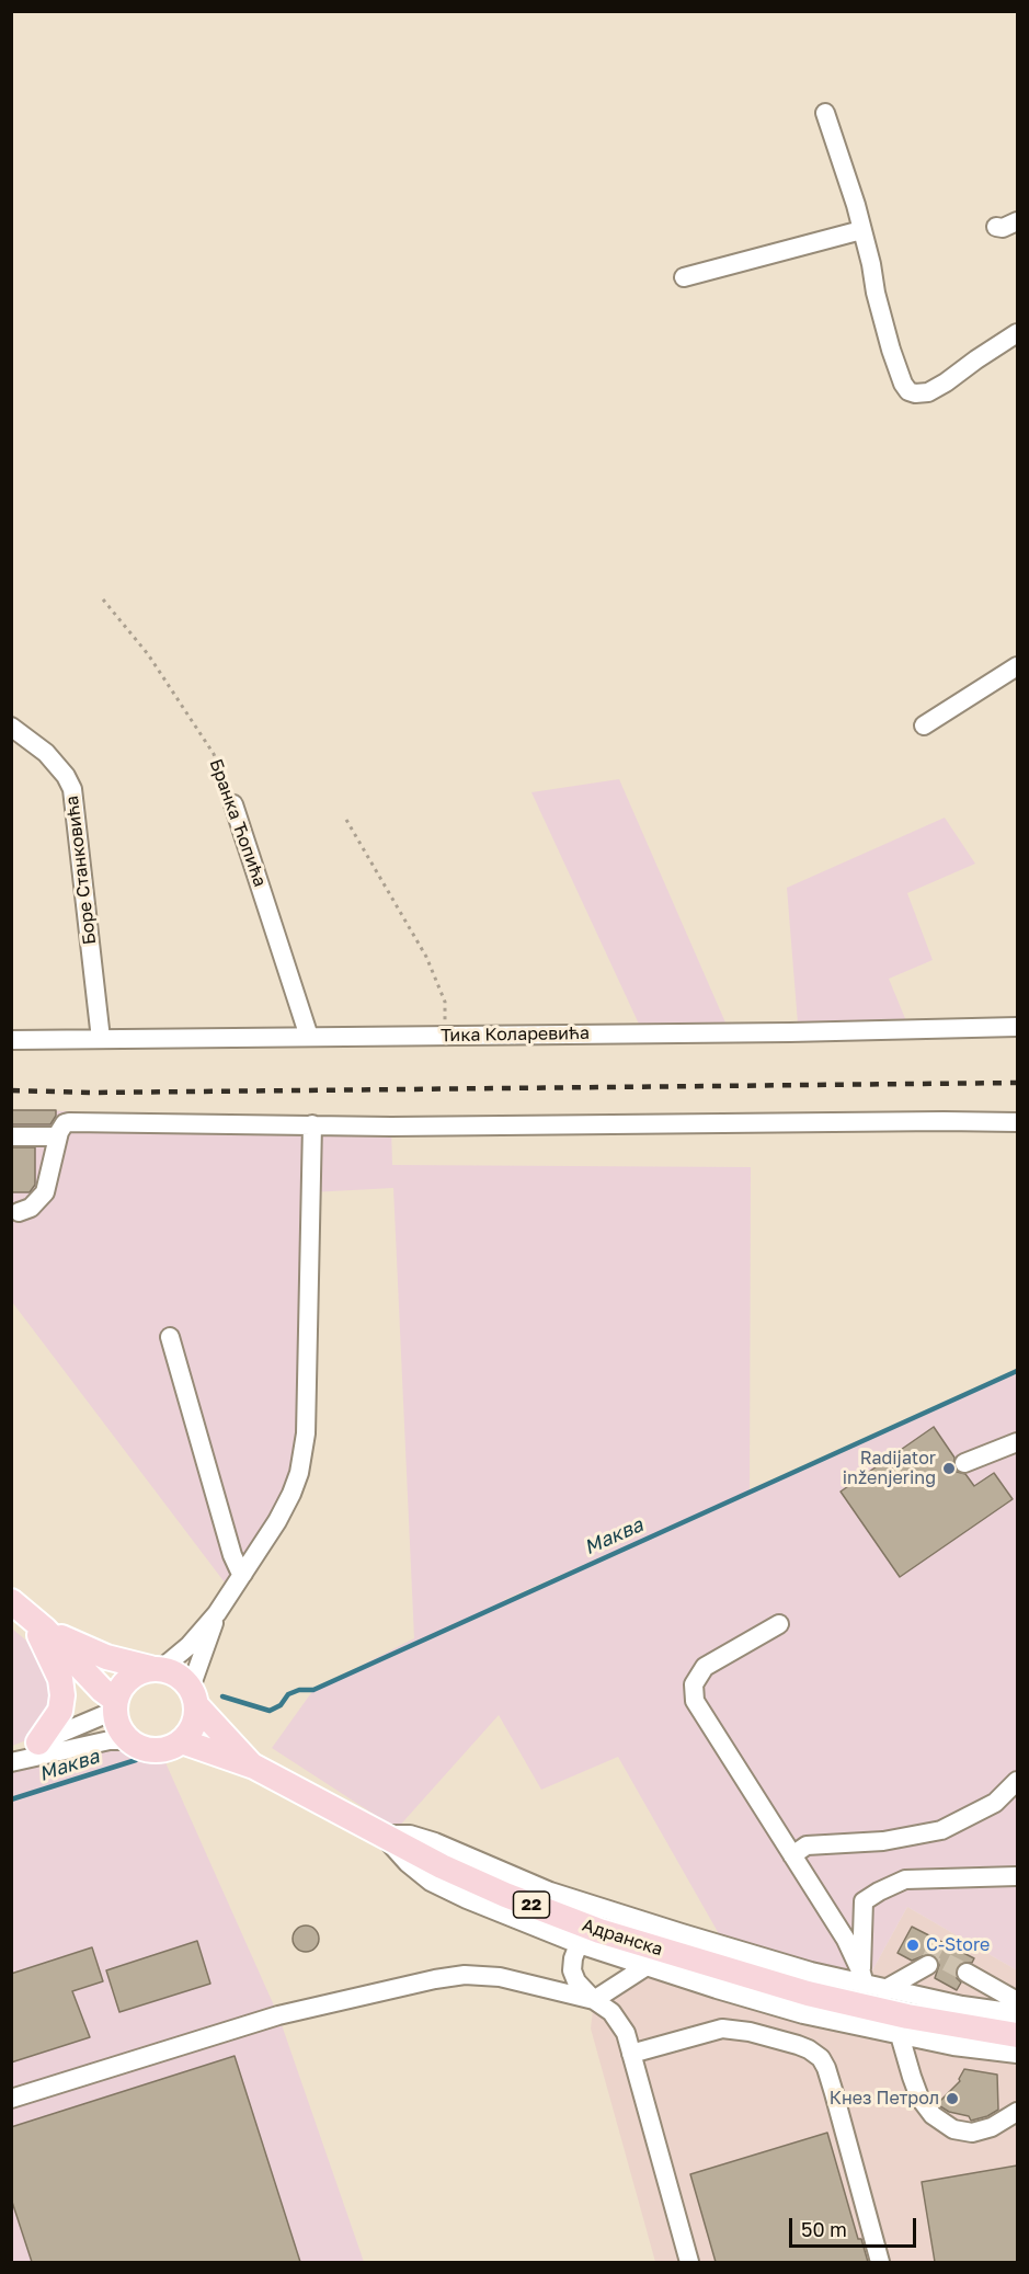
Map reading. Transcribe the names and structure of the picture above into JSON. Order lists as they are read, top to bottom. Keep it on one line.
{"streets":{"main road":["22","Адранска"],"street":["Бранка Ћопића","Боре Станковића","Тика Коларевића"]},"crossings":[["Бранка Ћопића","Тика Коларевића"],["Боре Станковића","Тика Коларевића"],["22","Адранска"]],"water":["Маква"],"places":["Radijator inženjering","C-Store","Кнез Петрол"],"scale_bar":"50 m"}
